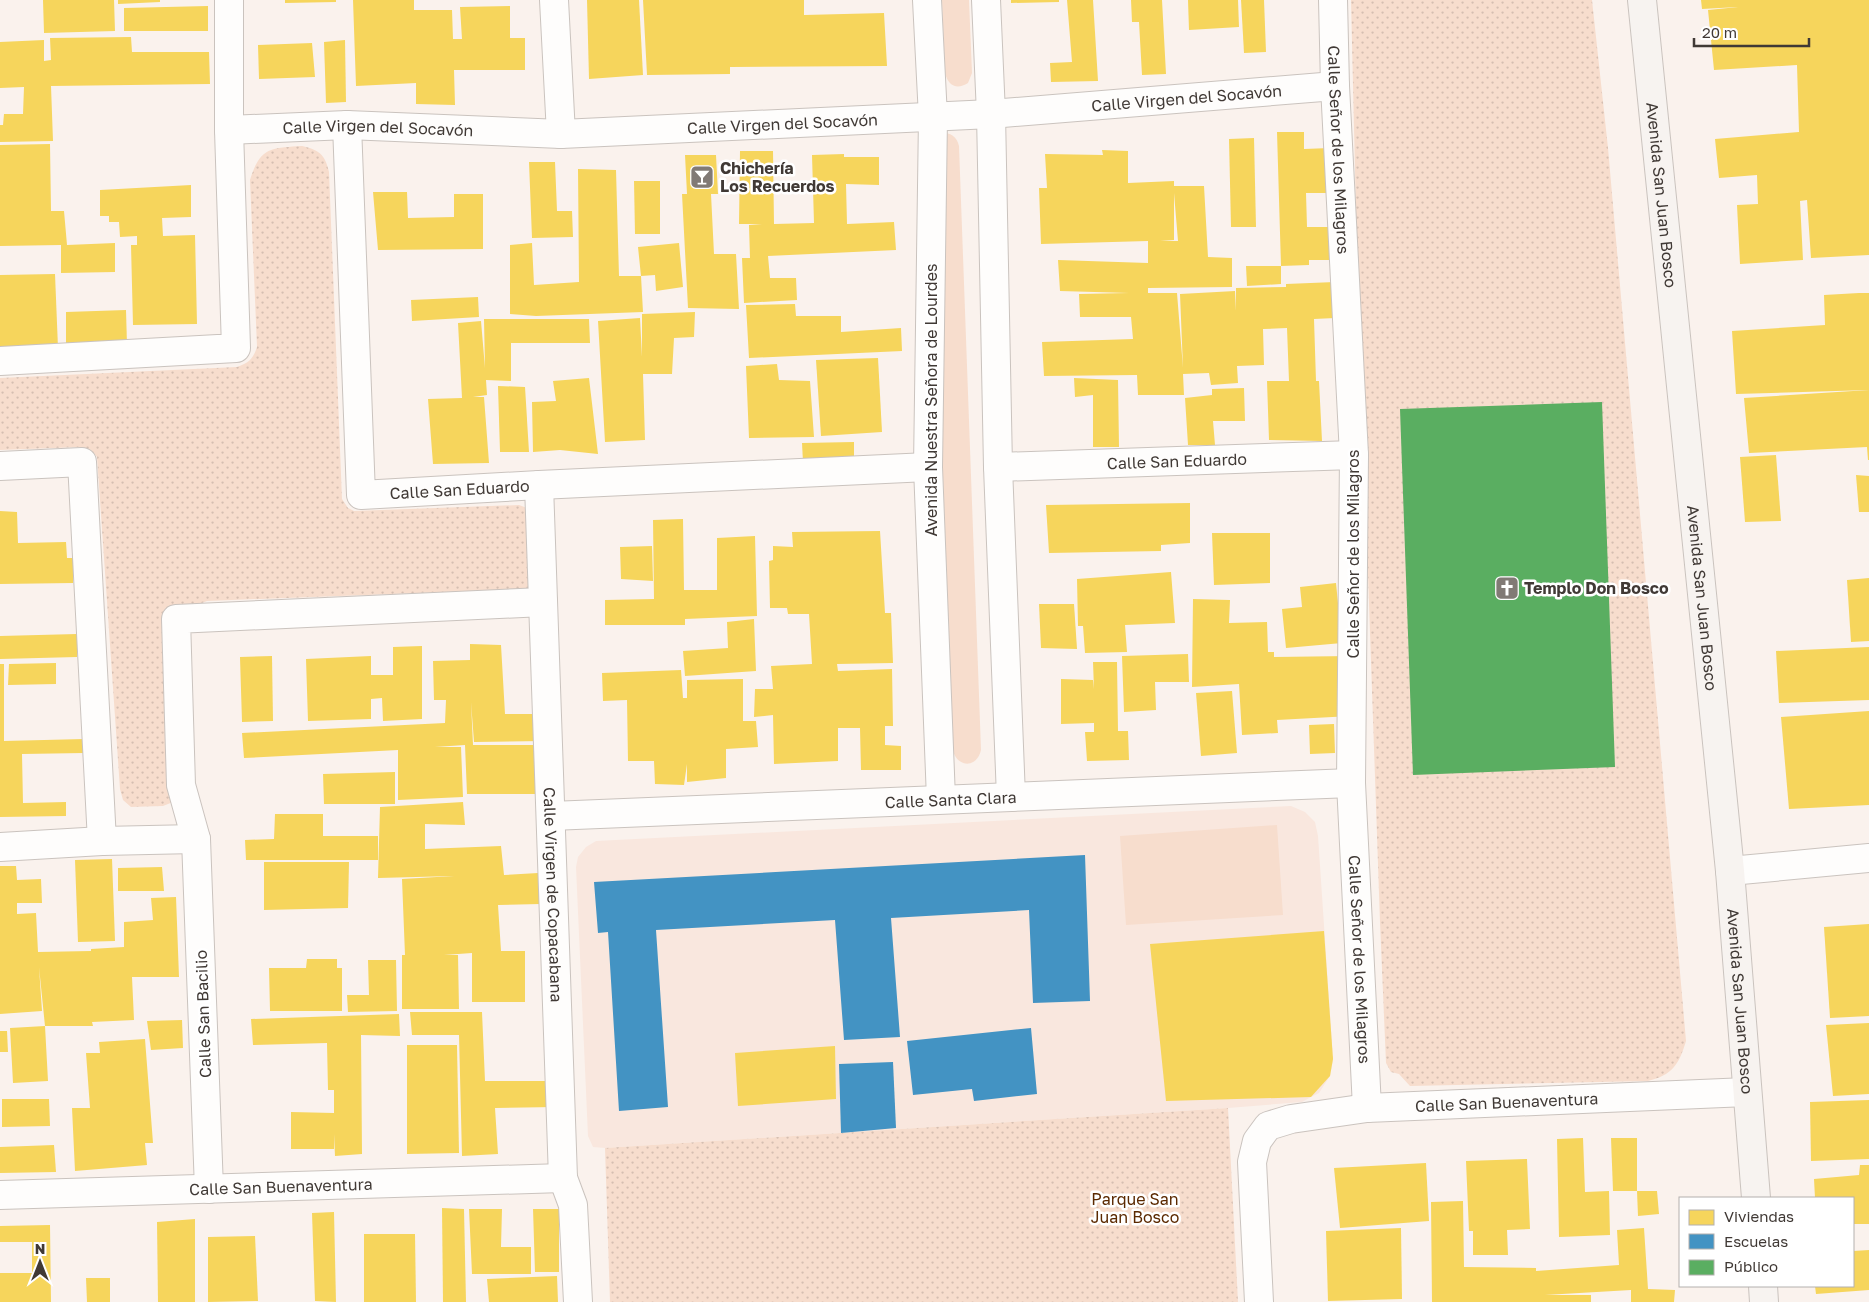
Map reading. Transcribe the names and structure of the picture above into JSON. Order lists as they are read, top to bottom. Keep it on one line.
{"streets":{"street":["Calle Virgen del Socavón","Calle Señor de los Milagros","Avenida San Juan Bosco","Avenida Nuestra Señora de Lourdes","Calle San Eduardo","Calle Santa Clara","Calle Virgen de Copacabana","Calle San Bacilio","Calle San Buenaventura"]},"crossings":[["Calle Virgen del Socavón","Calle Señor de los Milagros"],["Calle Virgen del Socavón","Avenida Nuestra Señora de Lourdes"],["Calle Virgen del Socavón","Calle San Eduardo"],["Calle Señor de los Milagros","Calle San Eduardo"],["Calle Señor de los Milagros","Calle Santa Clara"],["Calle Señor de los Milagros","Calle San Buenaventura"],["Avenida San Juan Bosco","Calle San Buenaventura"],["Avenida Nuestra Señora de Lourdes","Calle San Eduardo"],["Avenida Nuestra Señora de Lourdes","Calle Santa Clara"],["Calle San Eduardo","Calle Virgen de Copacabana"],["Calle Santa Clara","Calle Virgen de Copacabana"],["Calle Virgen de Copacabana","Calle San Bacilio"],["Calle Virgen de Copacabana","Calle San Buenaventura"],["Calle San Bacilio","Calle San Buenaventura"]],"parks":["Parque San Juan Bosco"],"places":{"bar":["Chichería Los Recuerdos"],"church":["Templo Don Bosco"]},"legend":["Viviendas","Escuelas","Público"],"scale_bar":"20 m","north":"top"}
